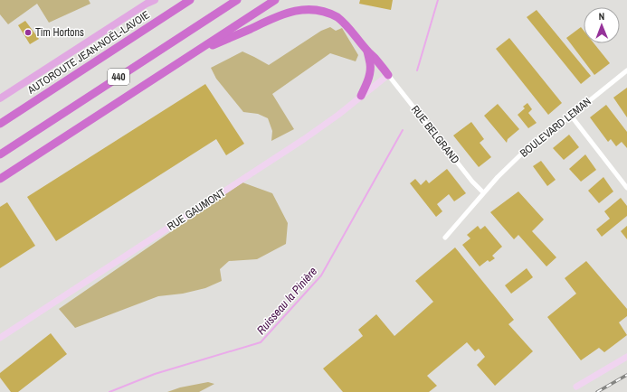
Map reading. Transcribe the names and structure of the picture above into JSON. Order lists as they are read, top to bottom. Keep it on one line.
{"streets":{"highway":["AUTOROUTE JEAN-NOËL-LAVOIE","440"],"street":["BOULEVARD LEMAN","RUE BELGRAND","RUE GAUMONT"]},"crossings":[["BOULEVARD LEMAN","RUE BELGRAND"],["RUE BELGRAND","RUE GAUMONT"]],"water":["Ruisseau la Pinière"],"places":["Tim Hortons"],"north":"top"}
